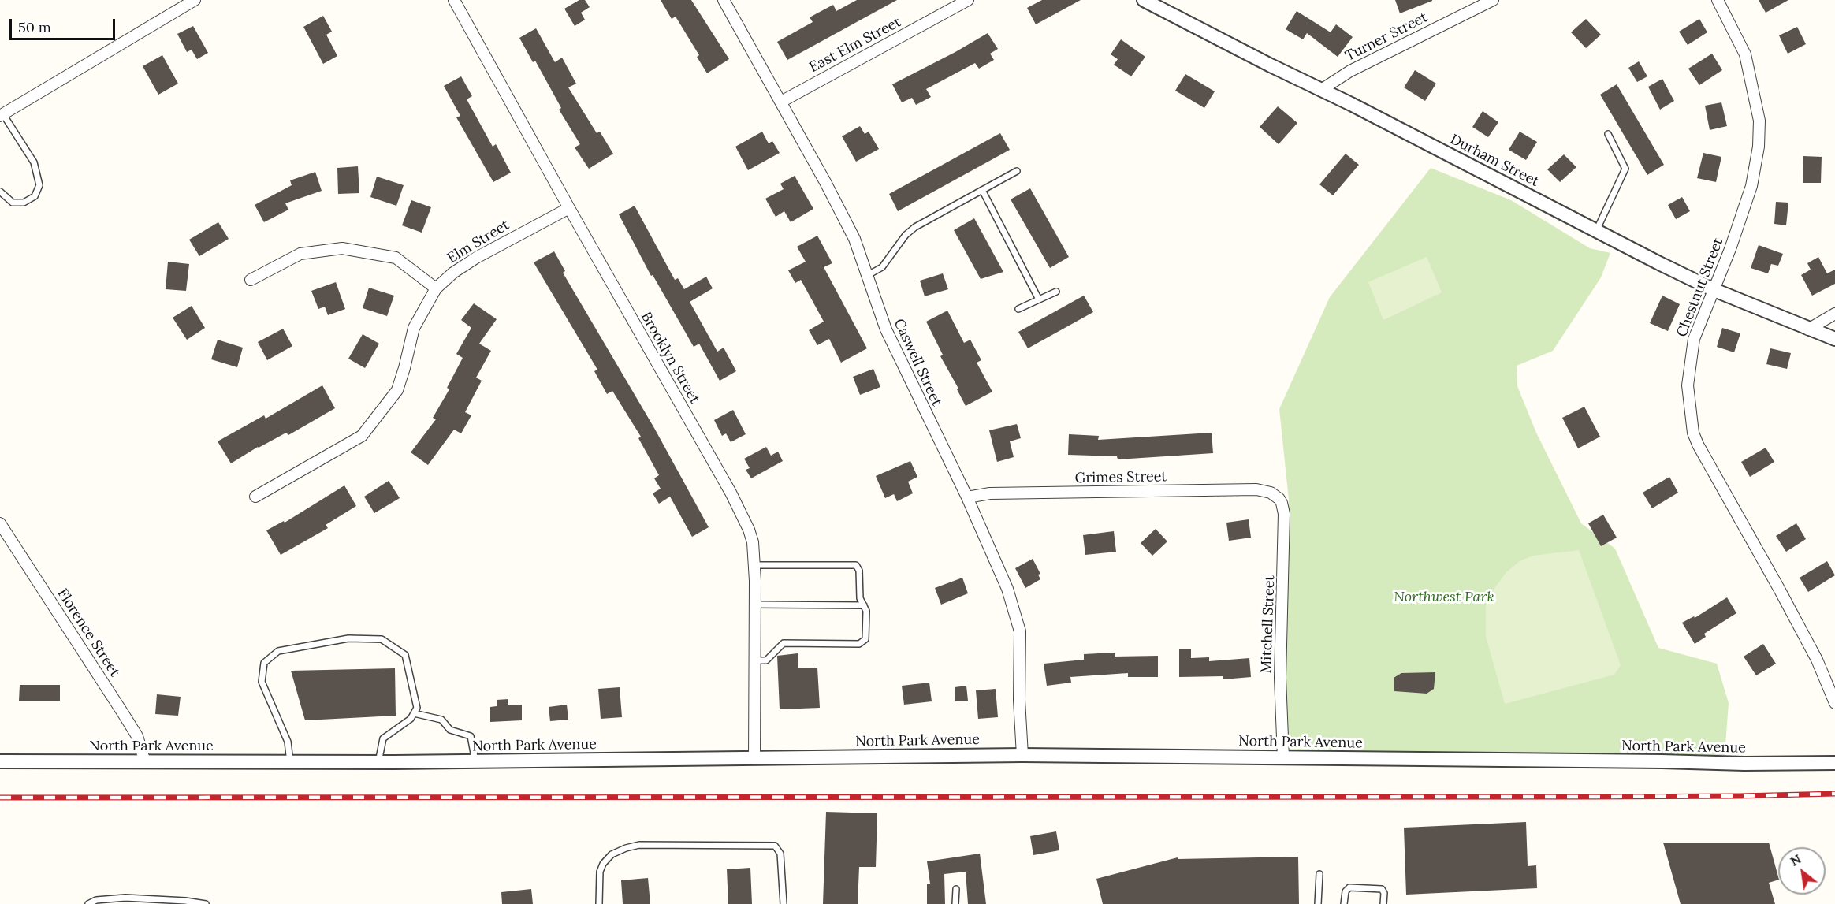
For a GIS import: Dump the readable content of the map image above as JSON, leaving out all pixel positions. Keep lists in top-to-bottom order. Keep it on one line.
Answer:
{"streets":{"street":["Turner Street","East Elm Street","Durham Street","Elm Street","Chestnut Street","Brooklyn Street","Caswell Street","Grimes Street","Mitchell Street","Florence Street","North Park Avenue"]},"crossings":[["Turner Street","Durham Street"],["East Elm Street","Caswell Street"],["Durham Street","Chestnut Street"],["Elm Street","Brooklyn Street"],["Brooklyn Street","North Park Avenue"],["Caswell Street","Grimes Street"],["Caswell Street","North Park Avenue"],["Grimes Street","Mitchell Street"],["Mitchell Street","North Park Avenue"],["Florence Street","North Park Avenue"]],"parks":["Northwest Park"],"scale_bar":"50 m","north":"top left"}
